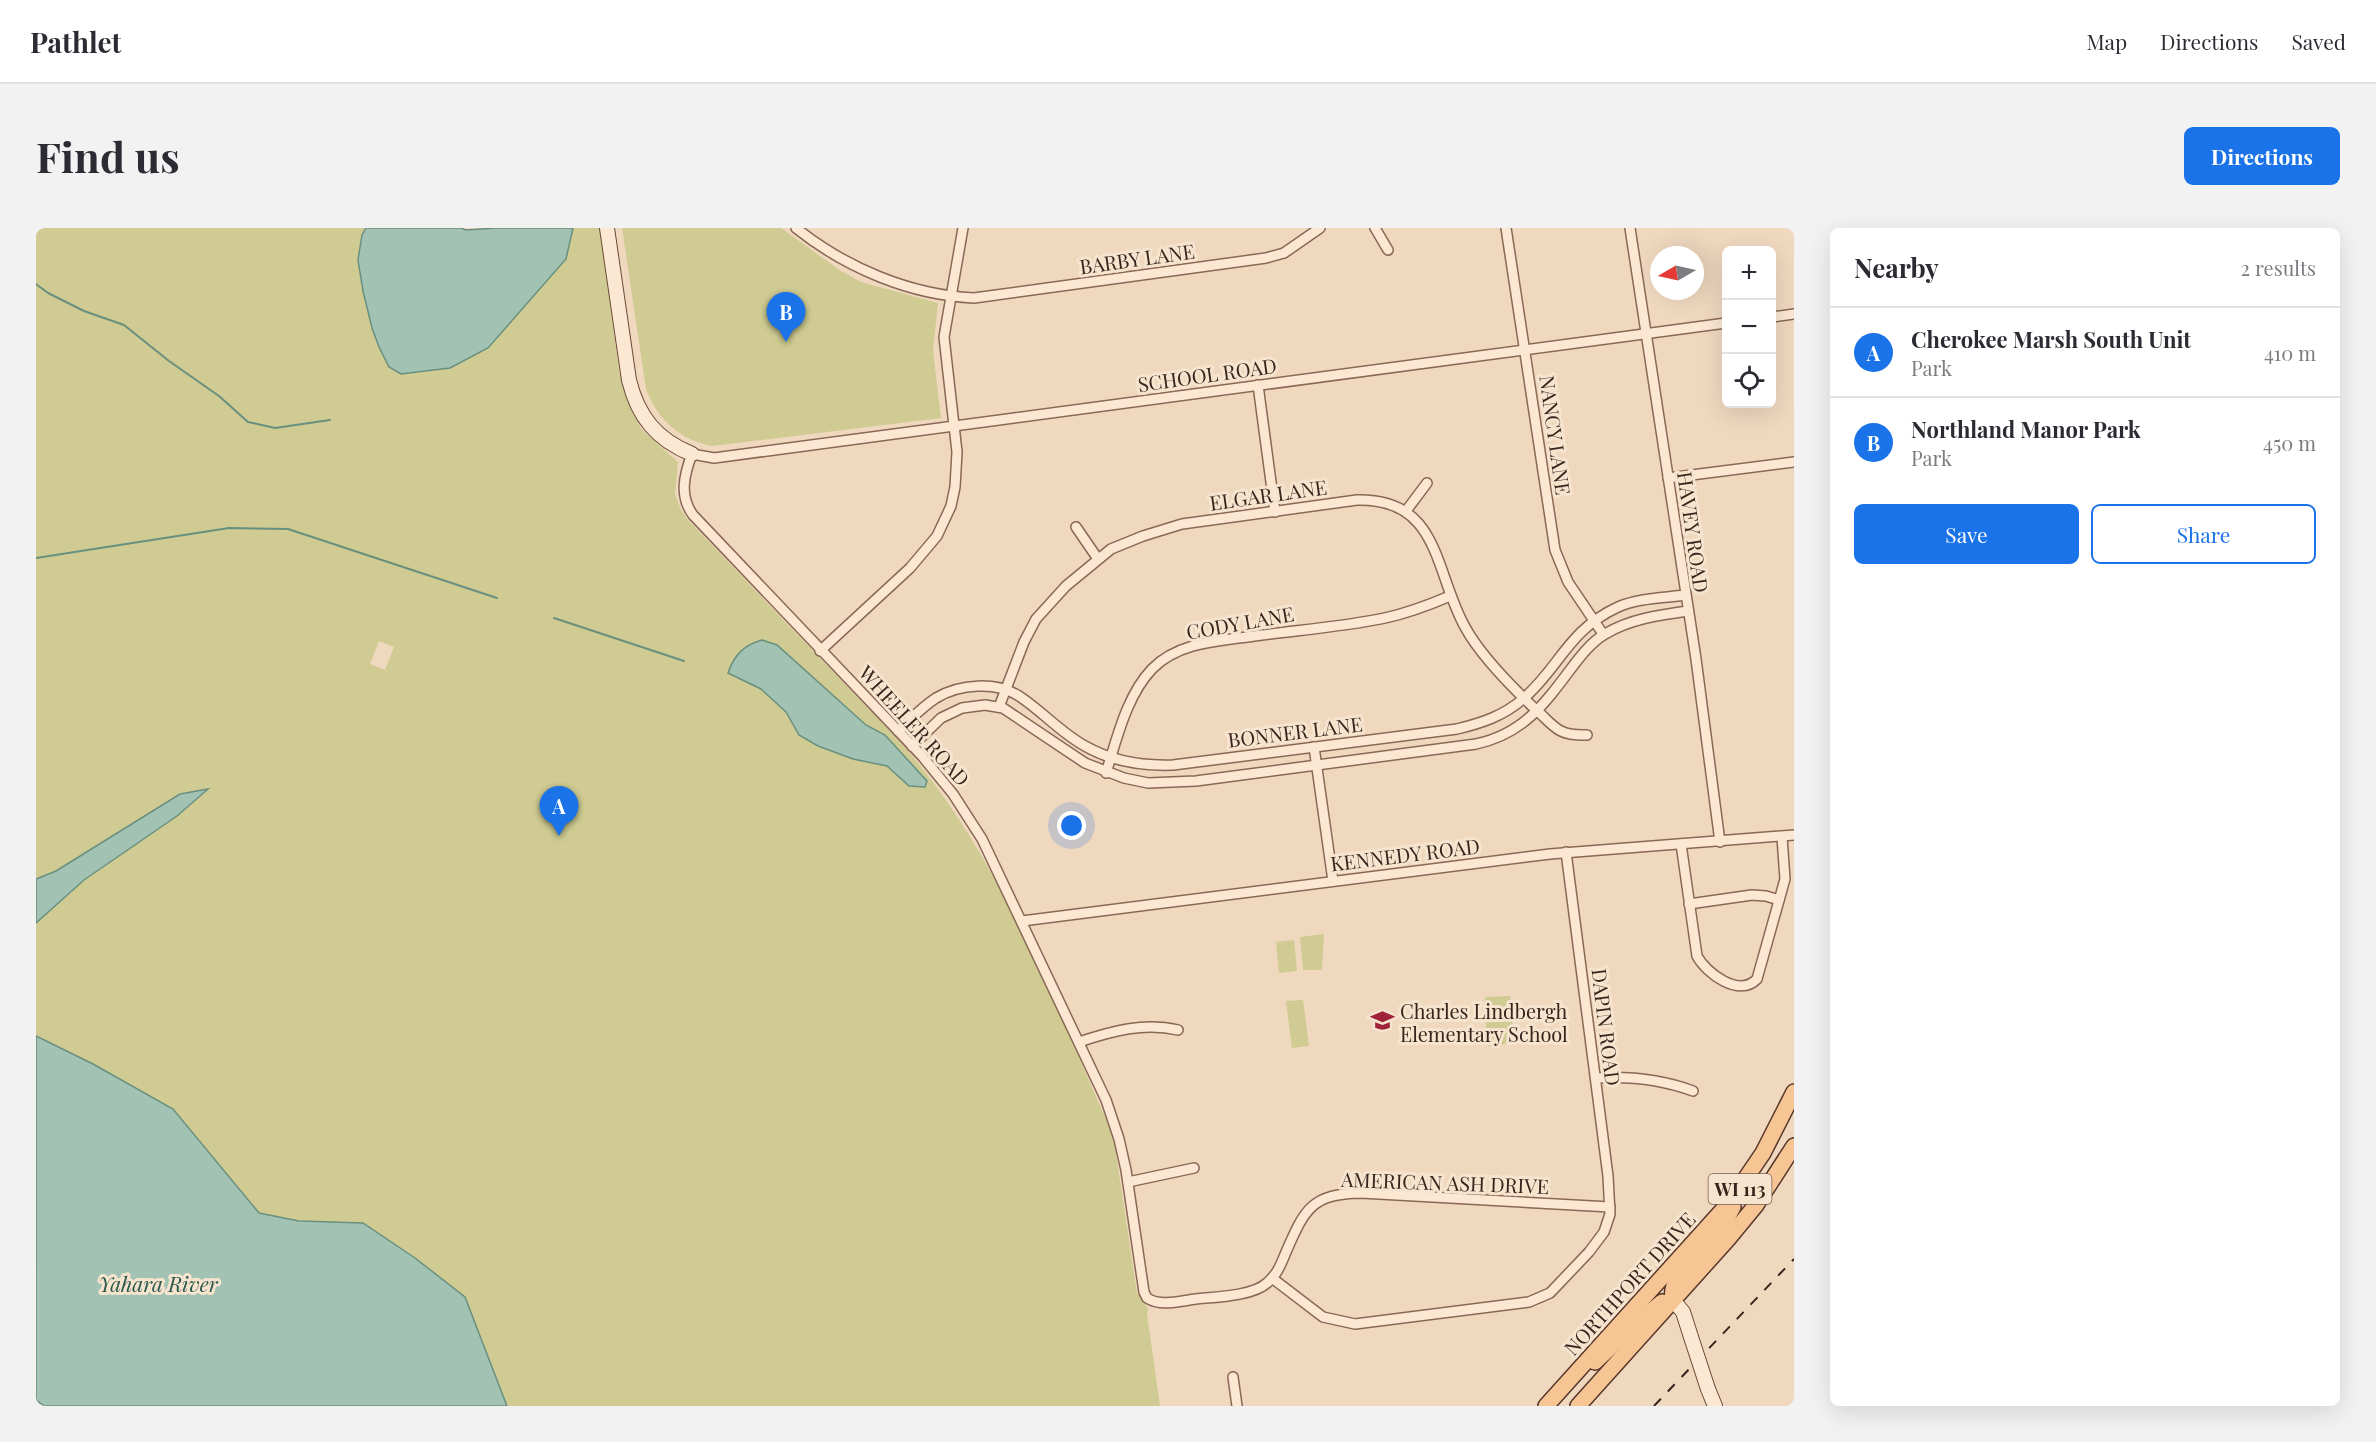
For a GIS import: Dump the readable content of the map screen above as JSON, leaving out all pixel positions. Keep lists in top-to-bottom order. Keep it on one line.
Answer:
{"streets":{"main road":["WI 113","NORTHPORT DRIVE"],"street":["BARBY LANE","SCHOOL ROAD","NANCY LANE","ELGAR LANE","HAVEY ROAD","CODY LANE","WHEELER ROAD","BONNER LANE","KENNEDY ROAD","DAPIN ROAD","AMERICAN ASH DRIVE"]},"crossings":[["SCHOOL ROAD","NANCY LANE"],["SCHOOL ROAD","HAVEY ROAD"],["SCHOOL ROAD","WHEELER ROAD"],["NANCY LANE","BONNER LANE"],["ELGAR LANE","CODY LANE"],["ELGAR LANE","BONNER LANE"],["HAVEY ROAD","BONNER LANE"],["HAVEY ROAD","KENNEDY ROAD"],["CODY LANE","BONNER LANE"],["WHEELER ROAD","BONNER LANE"],["WHEELER ROAD","KENNEDY ROAD"],["WHEELER ROAD","AMERICAN ASH DRIVE"],["KENNEDY ROAD","DAPIN ROAD"],["DAPIN ROAD","AMERICAN ASH DRIVE"]],"water":["Yahara River"],"places":{"school or university":["Charles Lindbergh Elementary School"]},"north":"left","page":{"header":"Pathlet","nav":["Map","Directions","Saved"],"buttons":["Directions",["Save","Share"]],"title":"Find us","heading":["Nearby","2 results"],"map_buttons":["+","−"],"pins":["B","A"],"list":[{"mark":"A","name":"Cherokee Marsh South Unit","note":"Park","value":"410 m"},{"mark":"B","name":"Northland Manor Park","note":"Park","value":"450 m"}]}}
